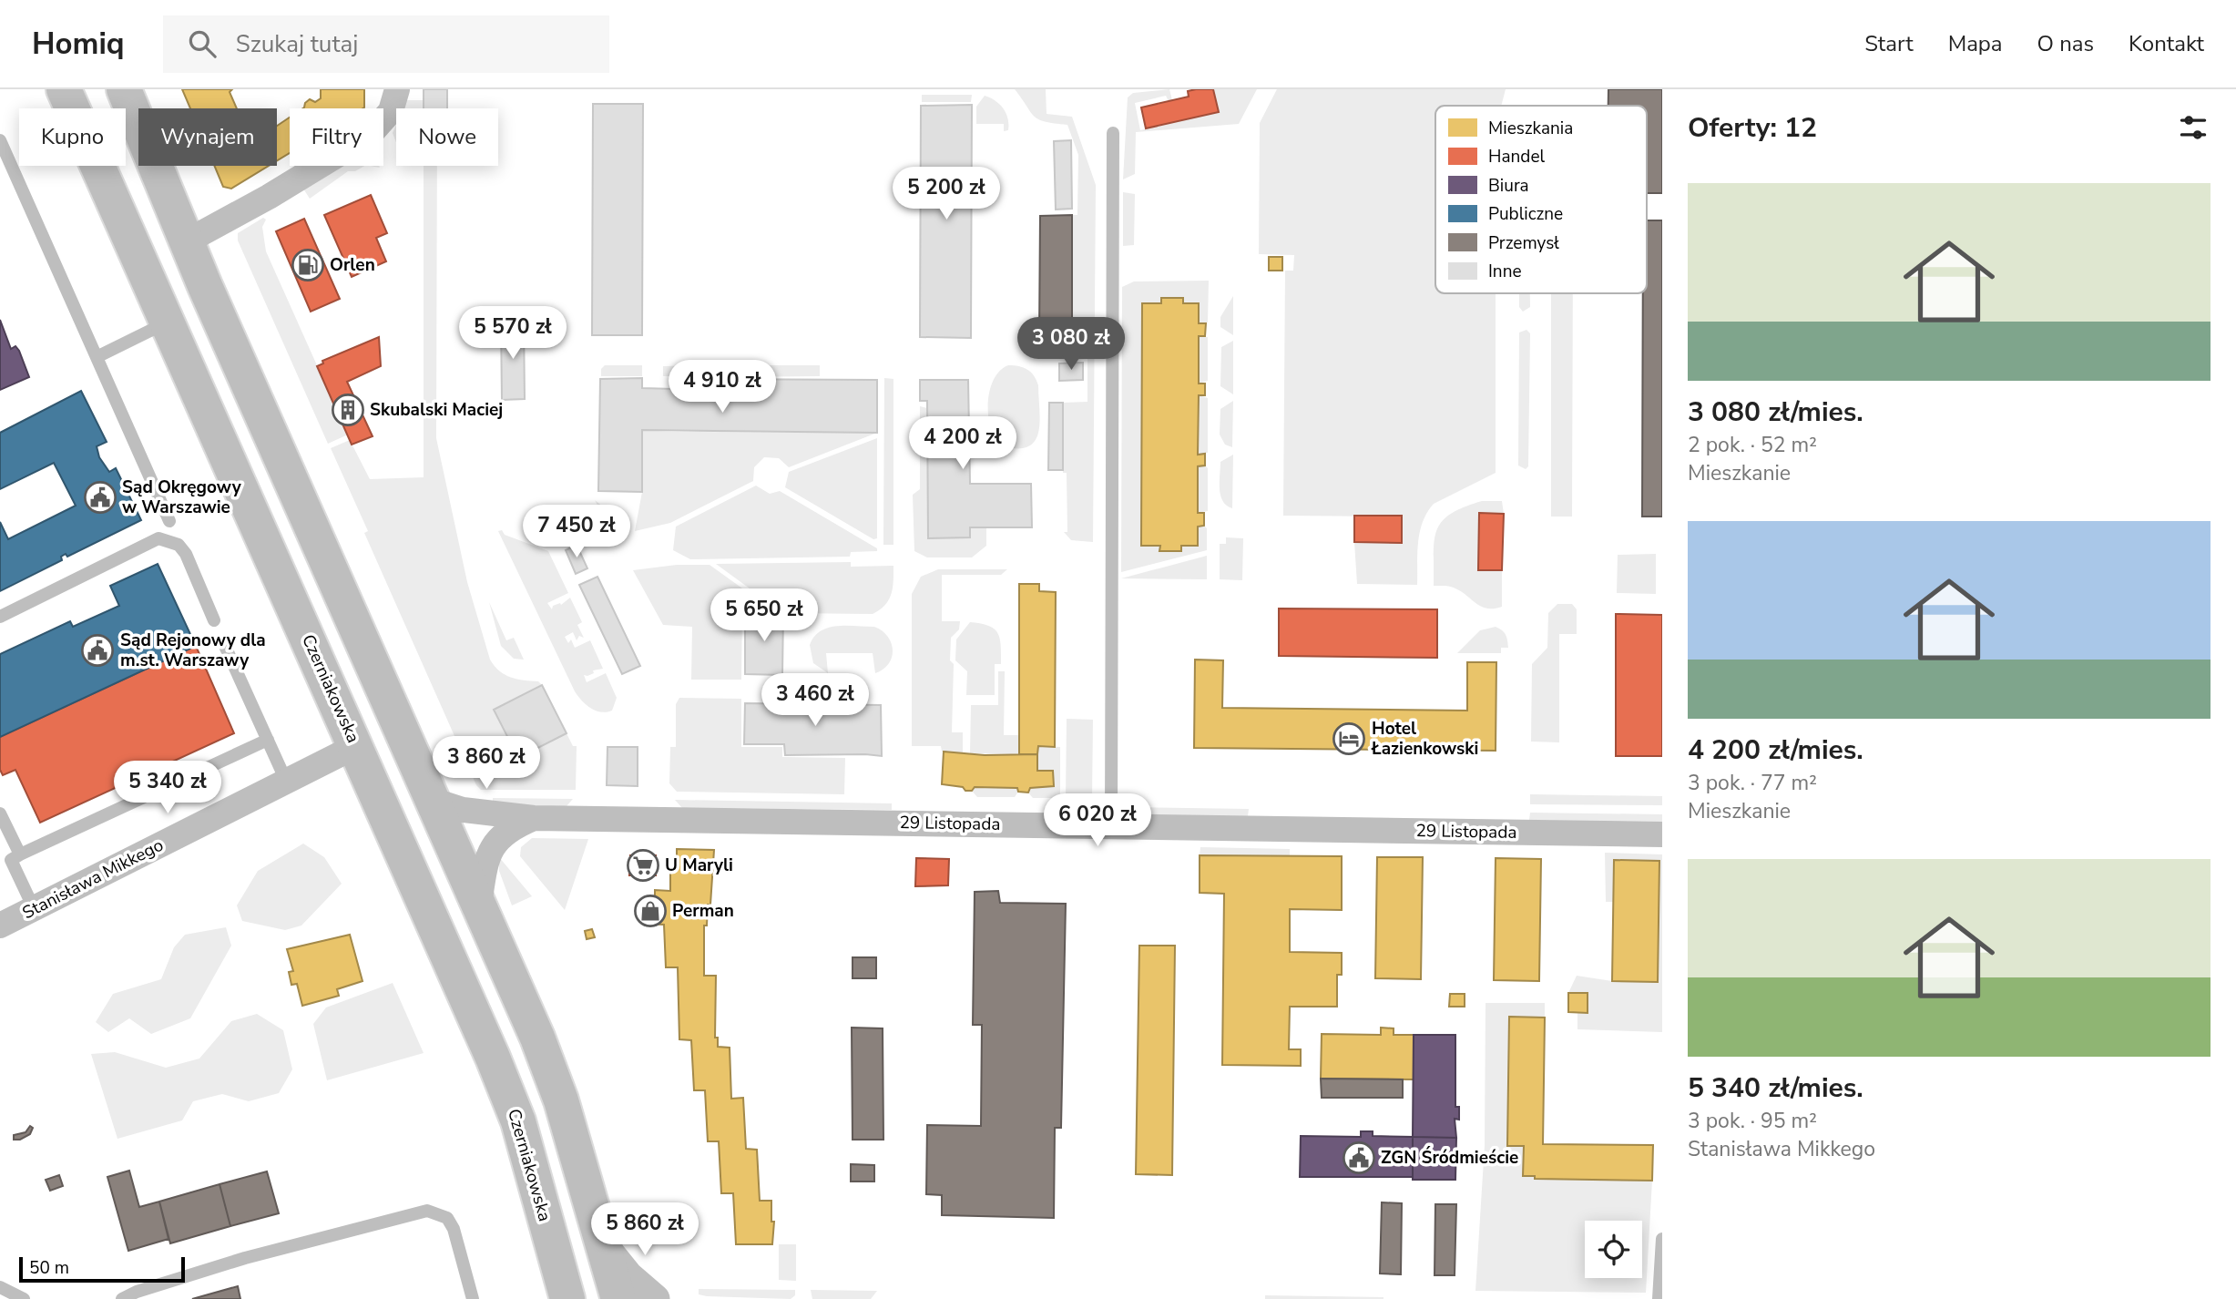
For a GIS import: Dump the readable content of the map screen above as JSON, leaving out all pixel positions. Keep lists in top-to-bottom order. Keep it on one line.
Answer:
{"streets":{"main road":["Czerniakowska"],"street":["29 Listopada","Stanisława Mikkego"]},"crossings":[["Czerniakowska","Stanisława Mikkego"]],"places":{"fuel station":["Orlen"],"building":["Skubalski Maciej"],"public building":["Sąd Okręgowy w Warszawie","Sąd Rejonowy dla m.st. Warszawy","ZGN Śródmieście"],"hotel":["Hotel Łazienkowski"],"supermarket":["U Maryli"],"shop":["Perman"]},"legend":["Mieszkania","Handel","Biura","Publiczne","Przemysł","Inne"],"scale_bar":"50 m","page":{"header":"Homiq","search":"Szukaj tutaj","nav":["Start","Mapa","O nas","Kontakt"],"heading":"Oferty: 12","chip":["Kupno","Wynajem","Filtry","Nowe"],"list":[{"name":"3 080 zł/mies.","note":"2 pok. · 52 m² · Mieszkanie"},{"name":"4 200 zł/mies.","note":"3 pok. · 77 m² · Mieszkanie"},{"name":"5 340 zł/mies.","note":"3 pok. · 95 m² · Stanisława Mikkego"}],"price":["5 200 zł","5 570 zł","3 080 zł","4 910 zł","4 200 zł","7 450 zł","5 650 zł","3 460 zł","3 860 zł","5 340 zł","6 020 zł","5 860 zł"],"scale":"50 m"}}
